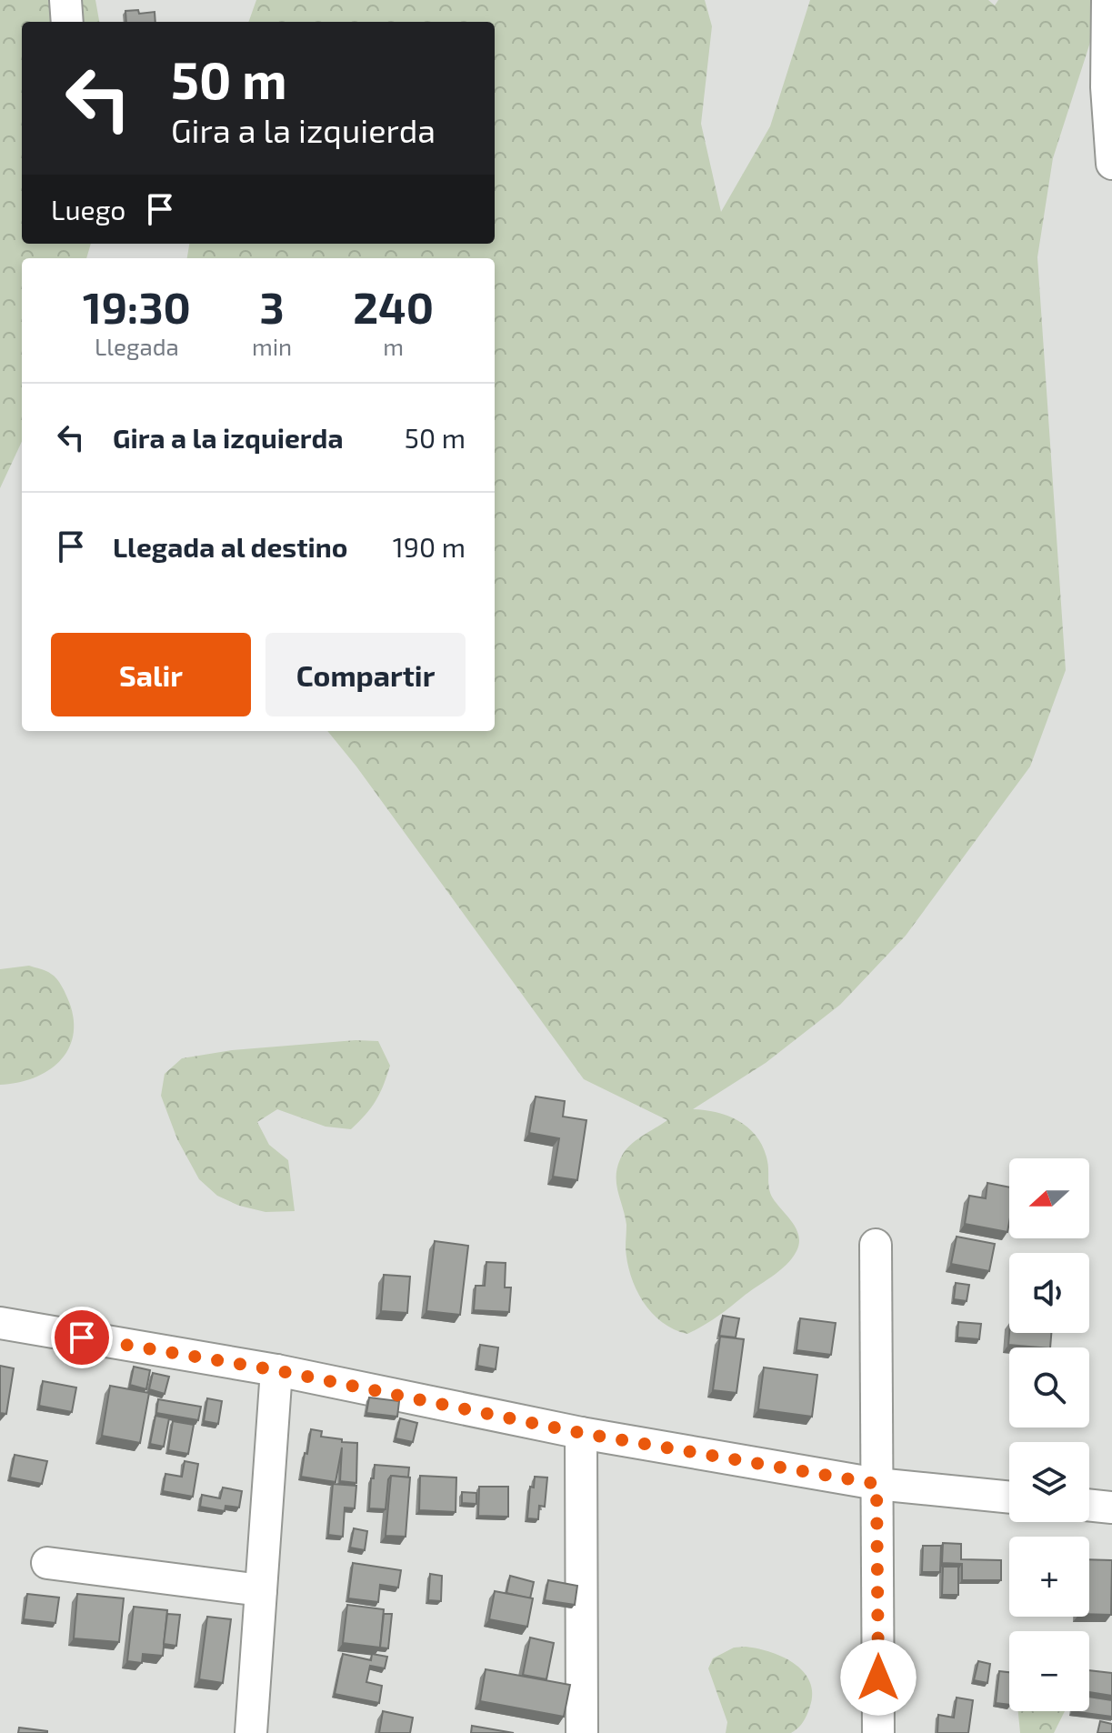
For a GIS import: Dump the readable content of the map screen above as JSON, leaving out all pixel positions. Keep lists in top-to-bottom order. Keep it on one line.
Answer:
{"north":"left","page":{"turn":["50 m","Gira a la izquierda"],"then":"Luego","eta":["19:30","Llegada","3","min","240","m"],"list":[{"name":"Gira a la izquierda","value":"50 m"},{"name":"Llegada al destino","value":"190 m"}],"buttons":["Salir","Compartir"],"map_buttons":["+","−"]}}
